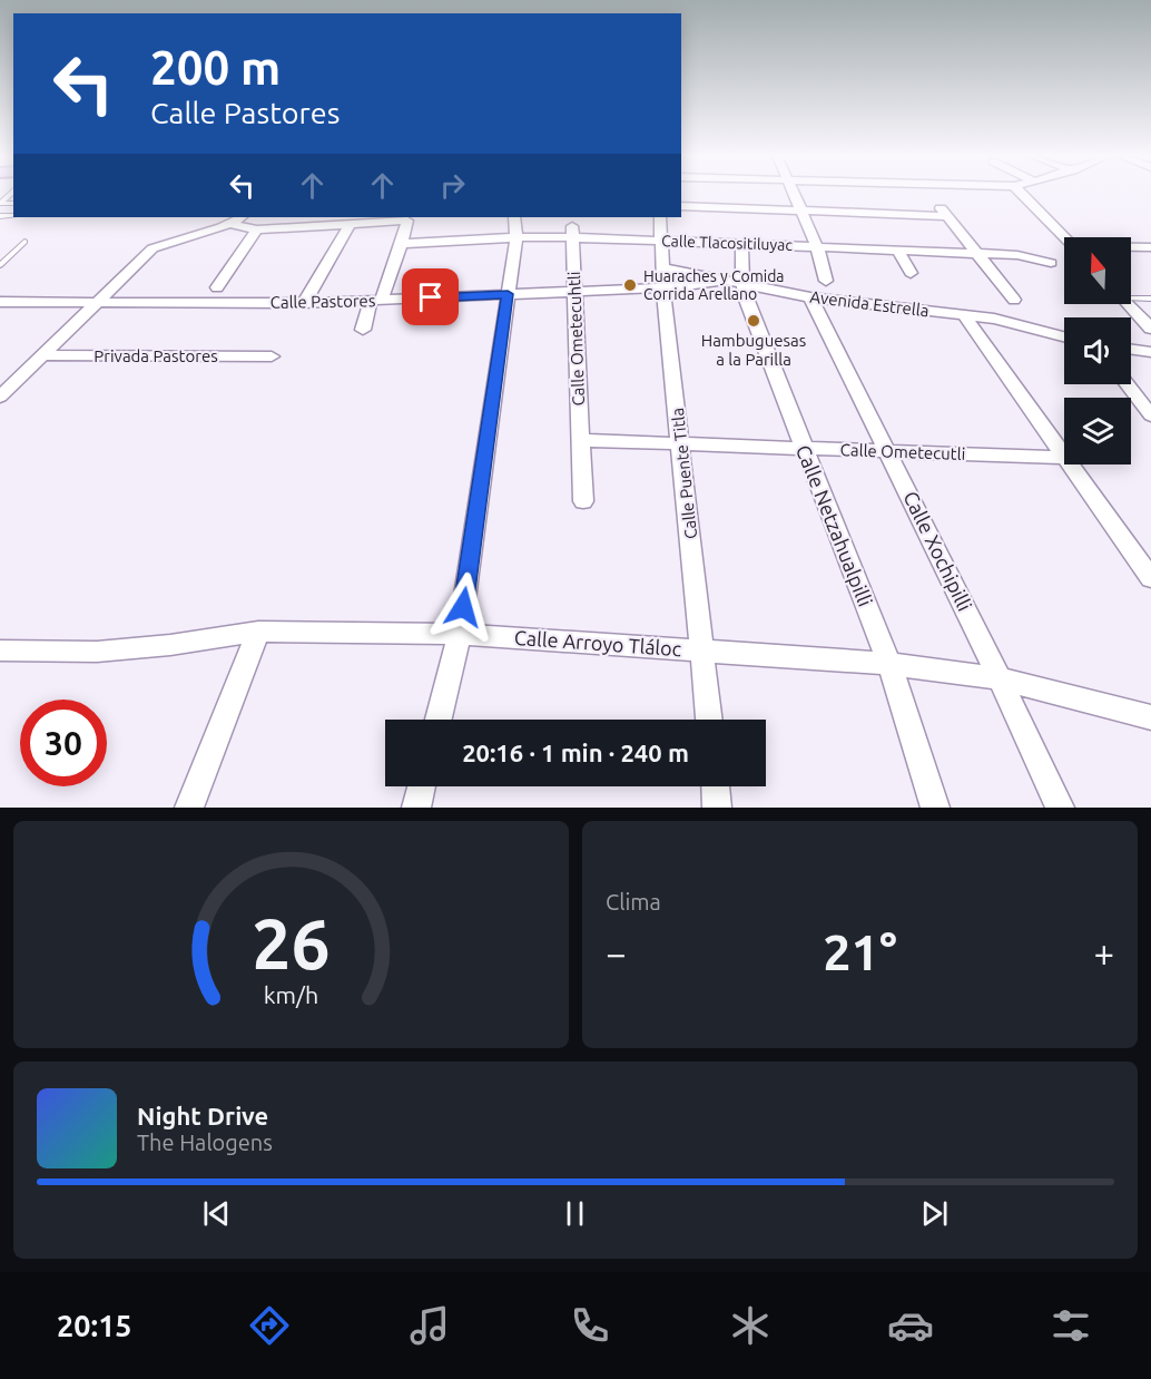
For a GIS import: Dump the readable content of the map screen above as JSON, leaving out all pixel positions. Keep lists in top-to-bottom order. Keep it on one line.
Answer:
{"streets":{"street":["Calle Tlacositiluyac","Calle Pastores","Avenida Estrella","Calle Ometecuhtli","Privada Pastores","Calle Ometecutli","Calle Puente Titla","Calle Netzahualpilli","Calle Xochipilli","Calle Arroyo Tláloc"]},"crossings":[["Calle Tlacositiluyac","Calle Ometecuhtli"],["Calle Tlacositiluyac","Calle Puente Titla"],["Calle Tlacositiluyac","Calle Netzahualpilli"],["Calle Pastores","Avenida Estrella"],["Calle Pastores","Calle Ometecuhtli"],["Calle Pastores","Calle Puente Titla"],["Calle Pastores","Calle Netzahualpilli"],["Avenida Estrella","Calle Puente Titla"],["Avenida Estrella","Calle Netzahualpilli"],["Avenida Estrella","Calle Xochipilli"],["Calle Ometecuhtli","Calle Ometecutli"],["Calle Ometecutli","Calle Puente Titla"],["Calle Ometecutli","Calle Netzahualpilli"],["Calle Ometecutli","Calle Xochipilli"],["Calle Puente Titla","Calle Arroyo Tláloc"],["Calle Netzahualpilli","Calle Arroyo Tláloc"],["Calle Xochipilli","Calle Arroyo Tláloc"]],"places":["Huaraches y Comida Corrida Arellano","Hambuguesas a la Parilla"],"north":"top","page":{"turn":["200 m","Calle Pastores"],"limit":"30","trip":"20:16 · 1 min · 240 m","tile":"Clima","heat":["−","21°","+"],"song":["Night Drive","The Halogens"],"tabs":"20:15","gauge":["26","km/h"]}}
